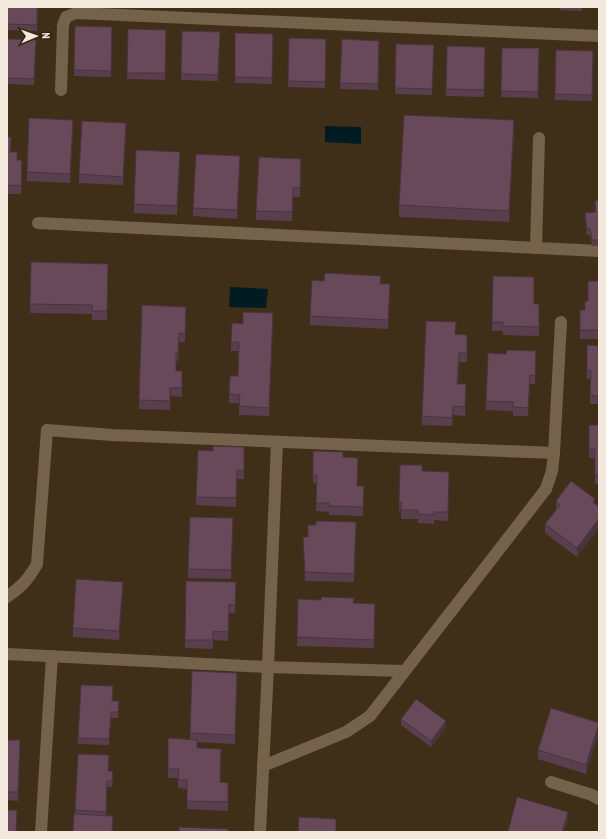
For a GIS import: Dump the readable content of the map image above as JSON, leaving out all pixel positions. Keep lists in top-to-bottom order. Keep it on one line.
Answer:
{"north":"right"}
